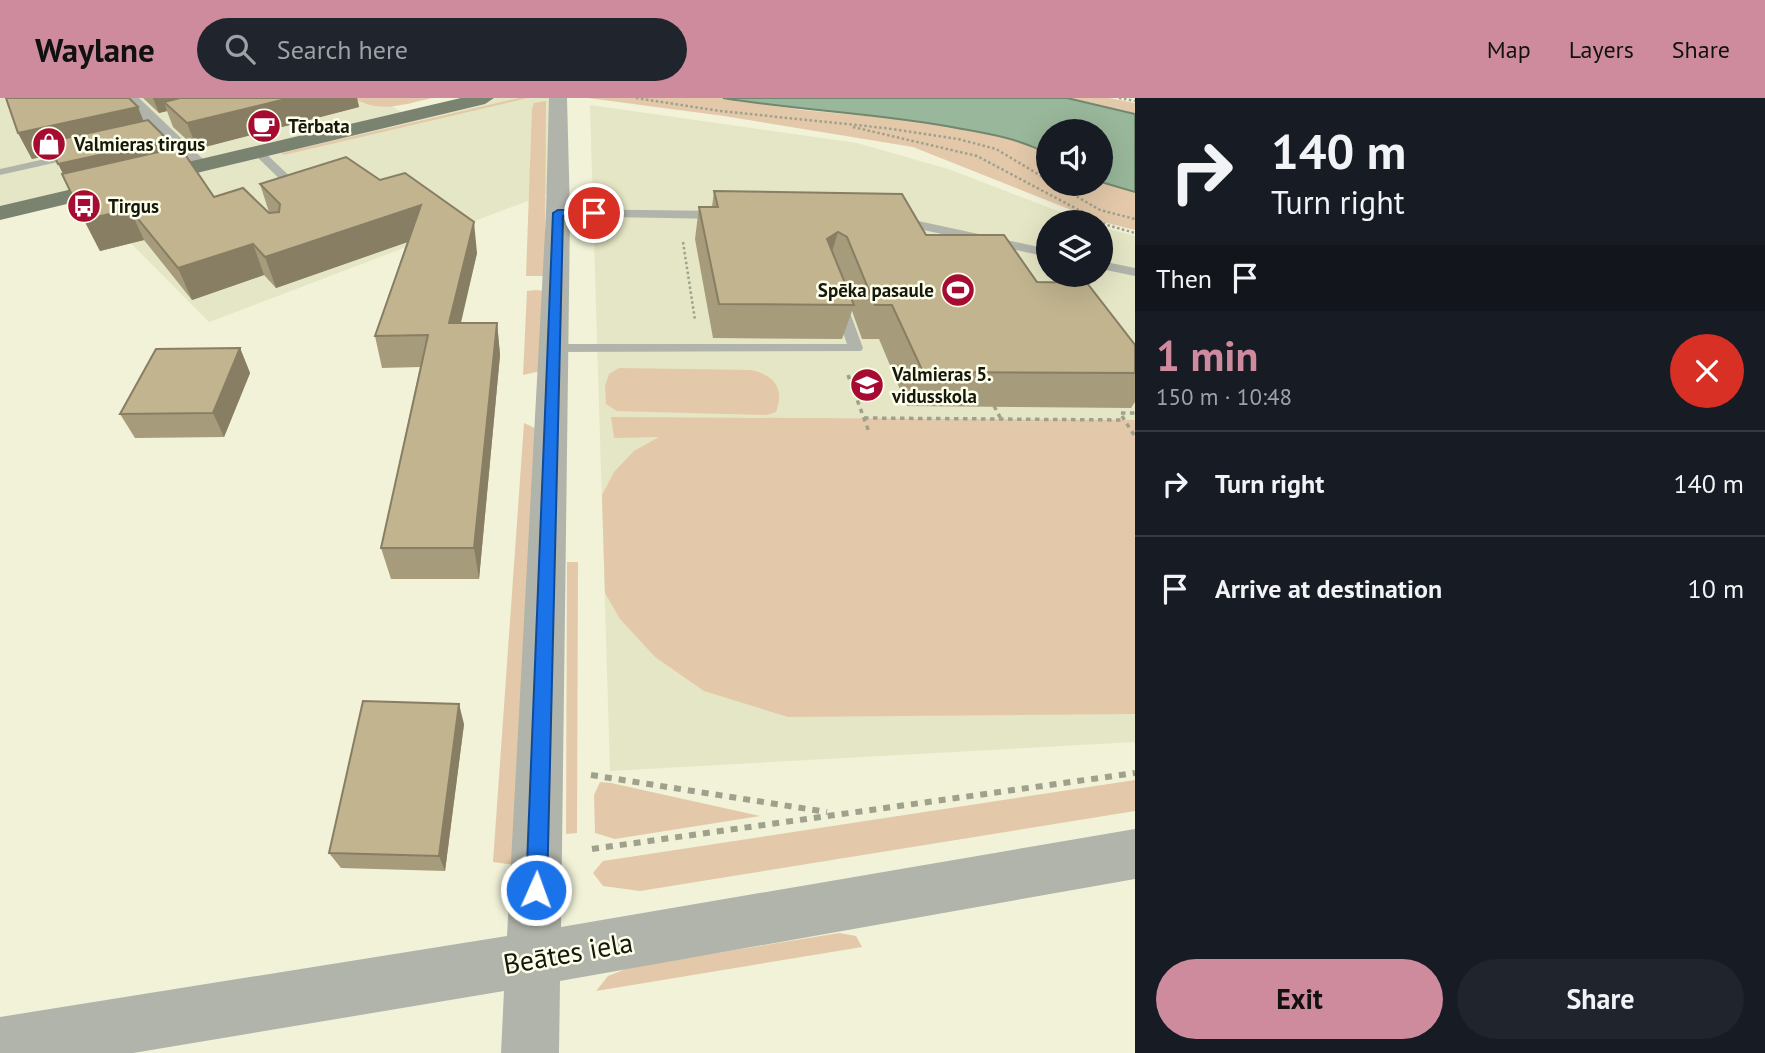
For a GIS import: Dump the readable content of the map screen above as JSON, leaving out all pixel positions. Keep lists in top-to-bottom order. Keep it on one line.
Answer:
{"streets":{"street":["Beātes iela"]},"places":{"cafe":["Tērbata"],"shop":["Valmieras tirgus"],"bus stop":["Tirgus"],"sports":["Spēka pasaule"],"school or university":["Valmieras 5. vidusskola"]},"page":{"header":"Waylane","search":"Search here","nav":["Map","Layers","Share"],"turn":["140 m","Turn right"],"then":"Then","heading":["1 min","150 m · 10:48"],"list":[{"name":"Turn right","value":"140 m"},{"name":"Arrive at destination","value":"10 m"}],"buttons":["Exit","Share"]}}
